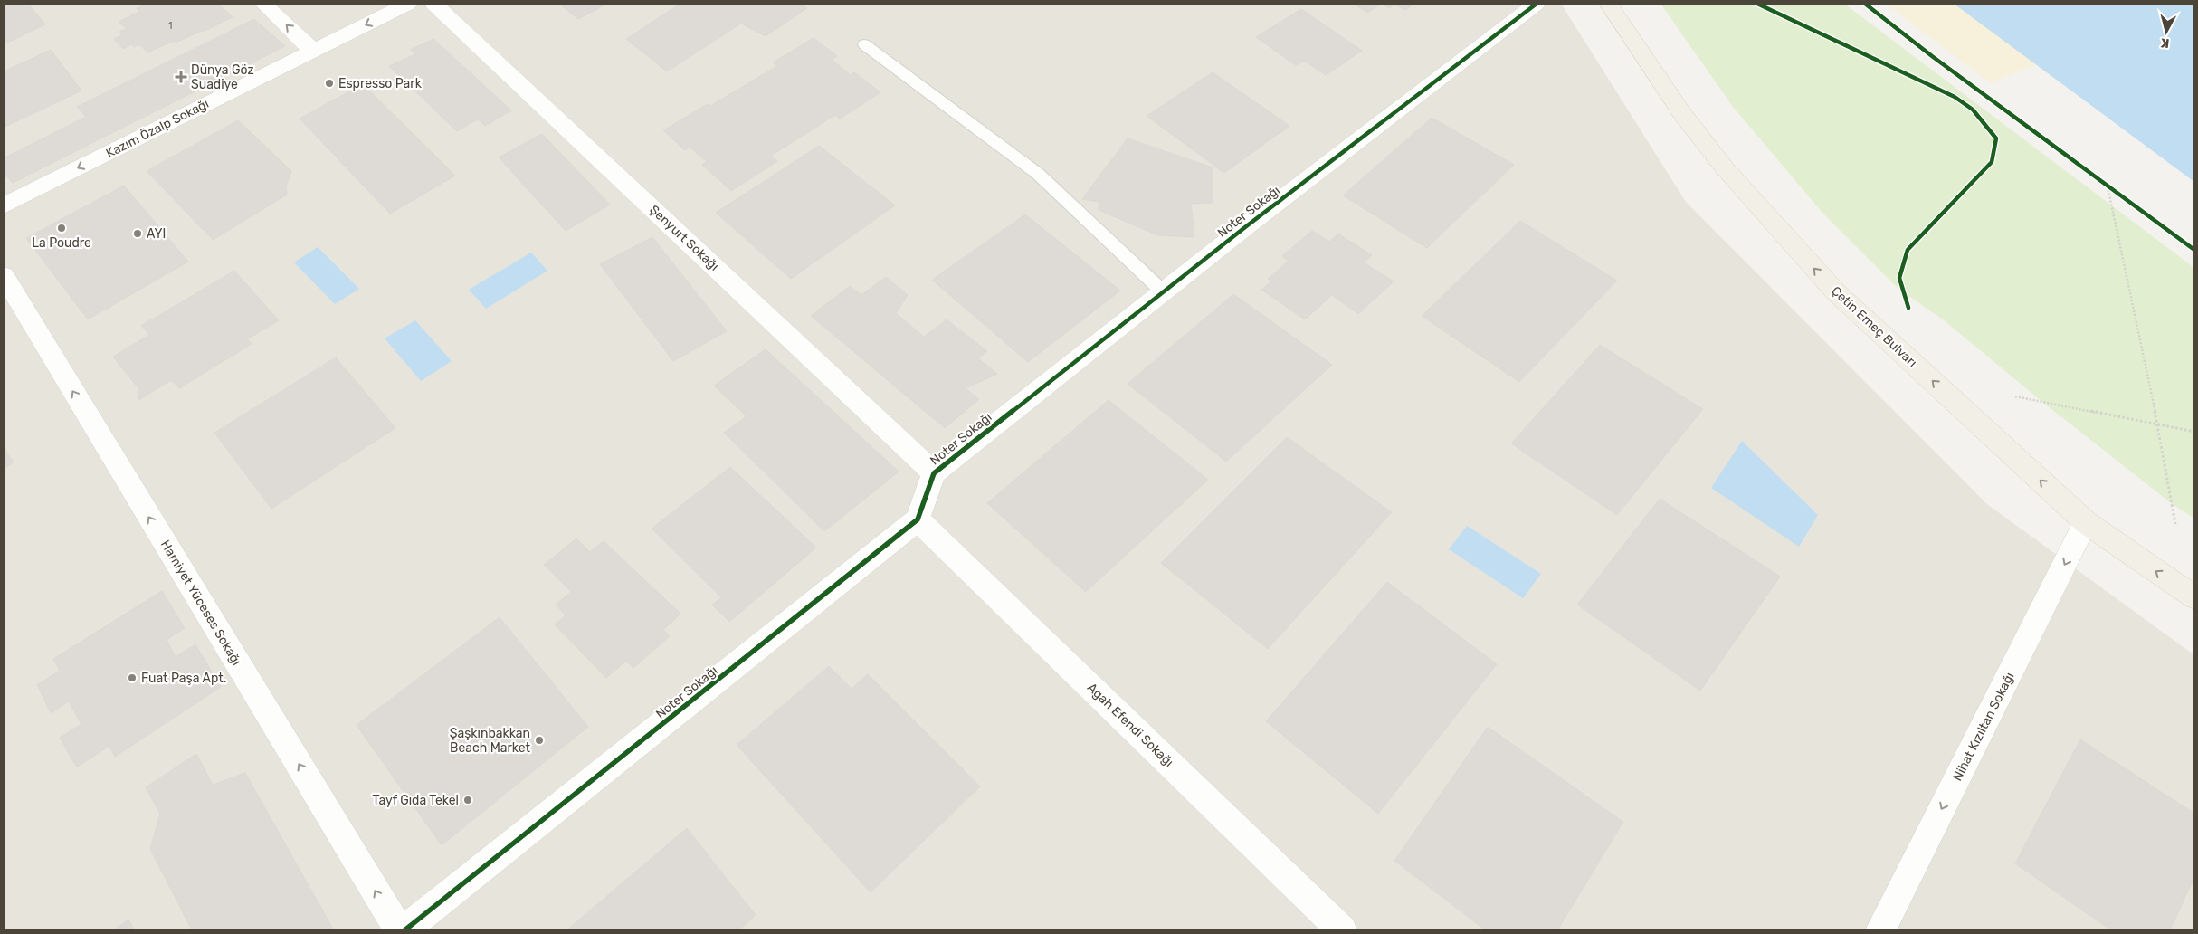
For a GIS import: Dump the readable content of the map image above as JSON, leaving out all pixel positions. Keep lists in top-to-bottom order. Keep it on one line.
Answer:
{"streets":{"main road":["Çetin Emeç Bulvarı"],"street":["Kazım Özalp Sokağı","Noter Sokağı","Şenyurt Sokağı","Hamiyet Yüceses Sokağı","Agah Efendi Sokağı","Nihat Kızıltan Sokağı"]},"crossings":[["Noter Sokağı","Şenyurt Sokağı"],["Noter Sokağı","Agah Efendi Sokağı"],["Çetin Emeç Bulvarı","Nihat Kızıltan Sokağı"]],"one_way":["Kazım Özalp Sokağı","Çetin Emeç Bulvarı","Hamiyet Yüceses Sokağı","Nihat Kızıltan Sokağı"],"places":{"health":["Dünya Göz Suadiye"],"other":["Espresso Park","La Poudre","AYI","Fuat Paşa Apt.","Şaşkınbakkan Beach Market","Tayf Gıda Tekel"]},"house_numbers":["1"],"north":"bottom"}
